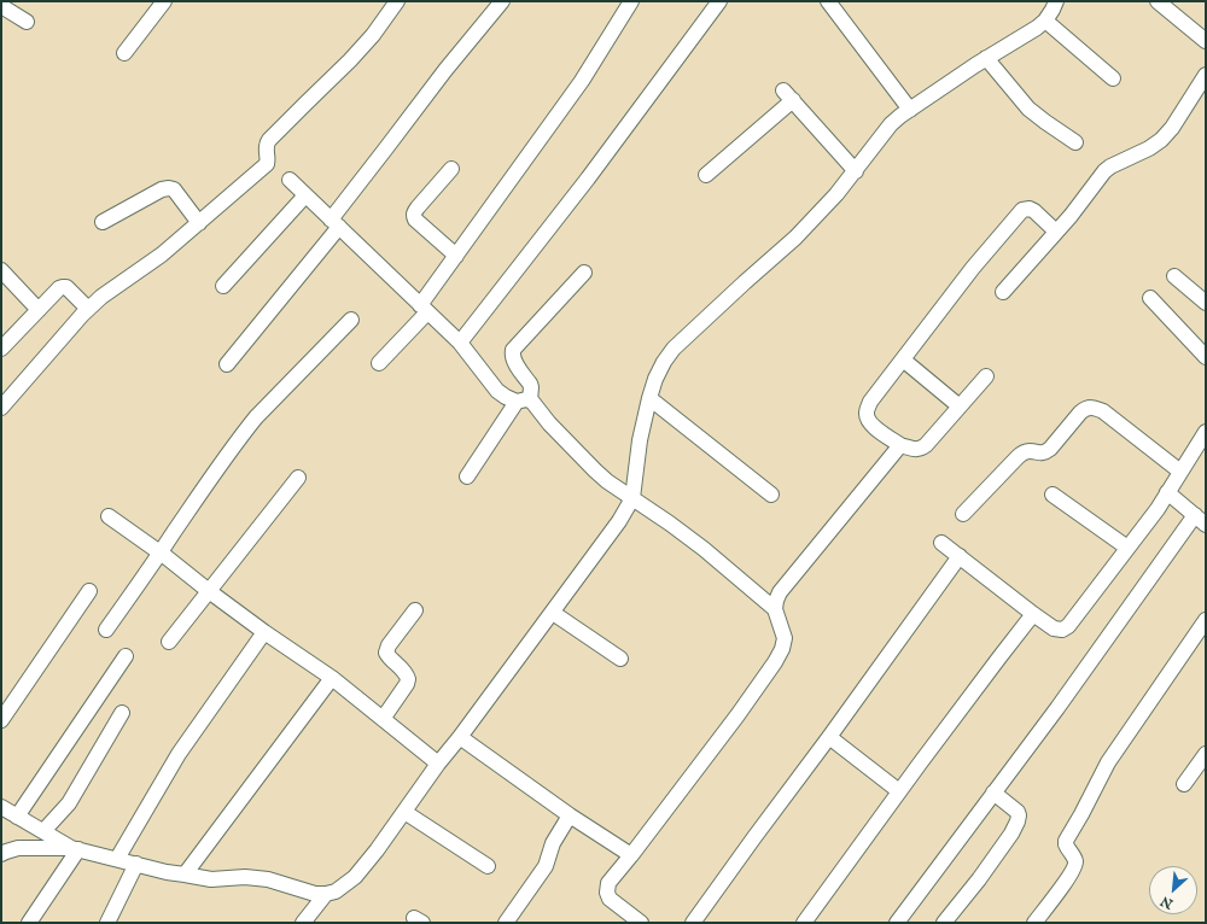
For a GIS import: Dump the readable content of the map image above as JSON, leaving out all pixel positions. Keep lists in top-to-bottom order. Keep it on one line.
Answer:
{"north":"bottom left"}
